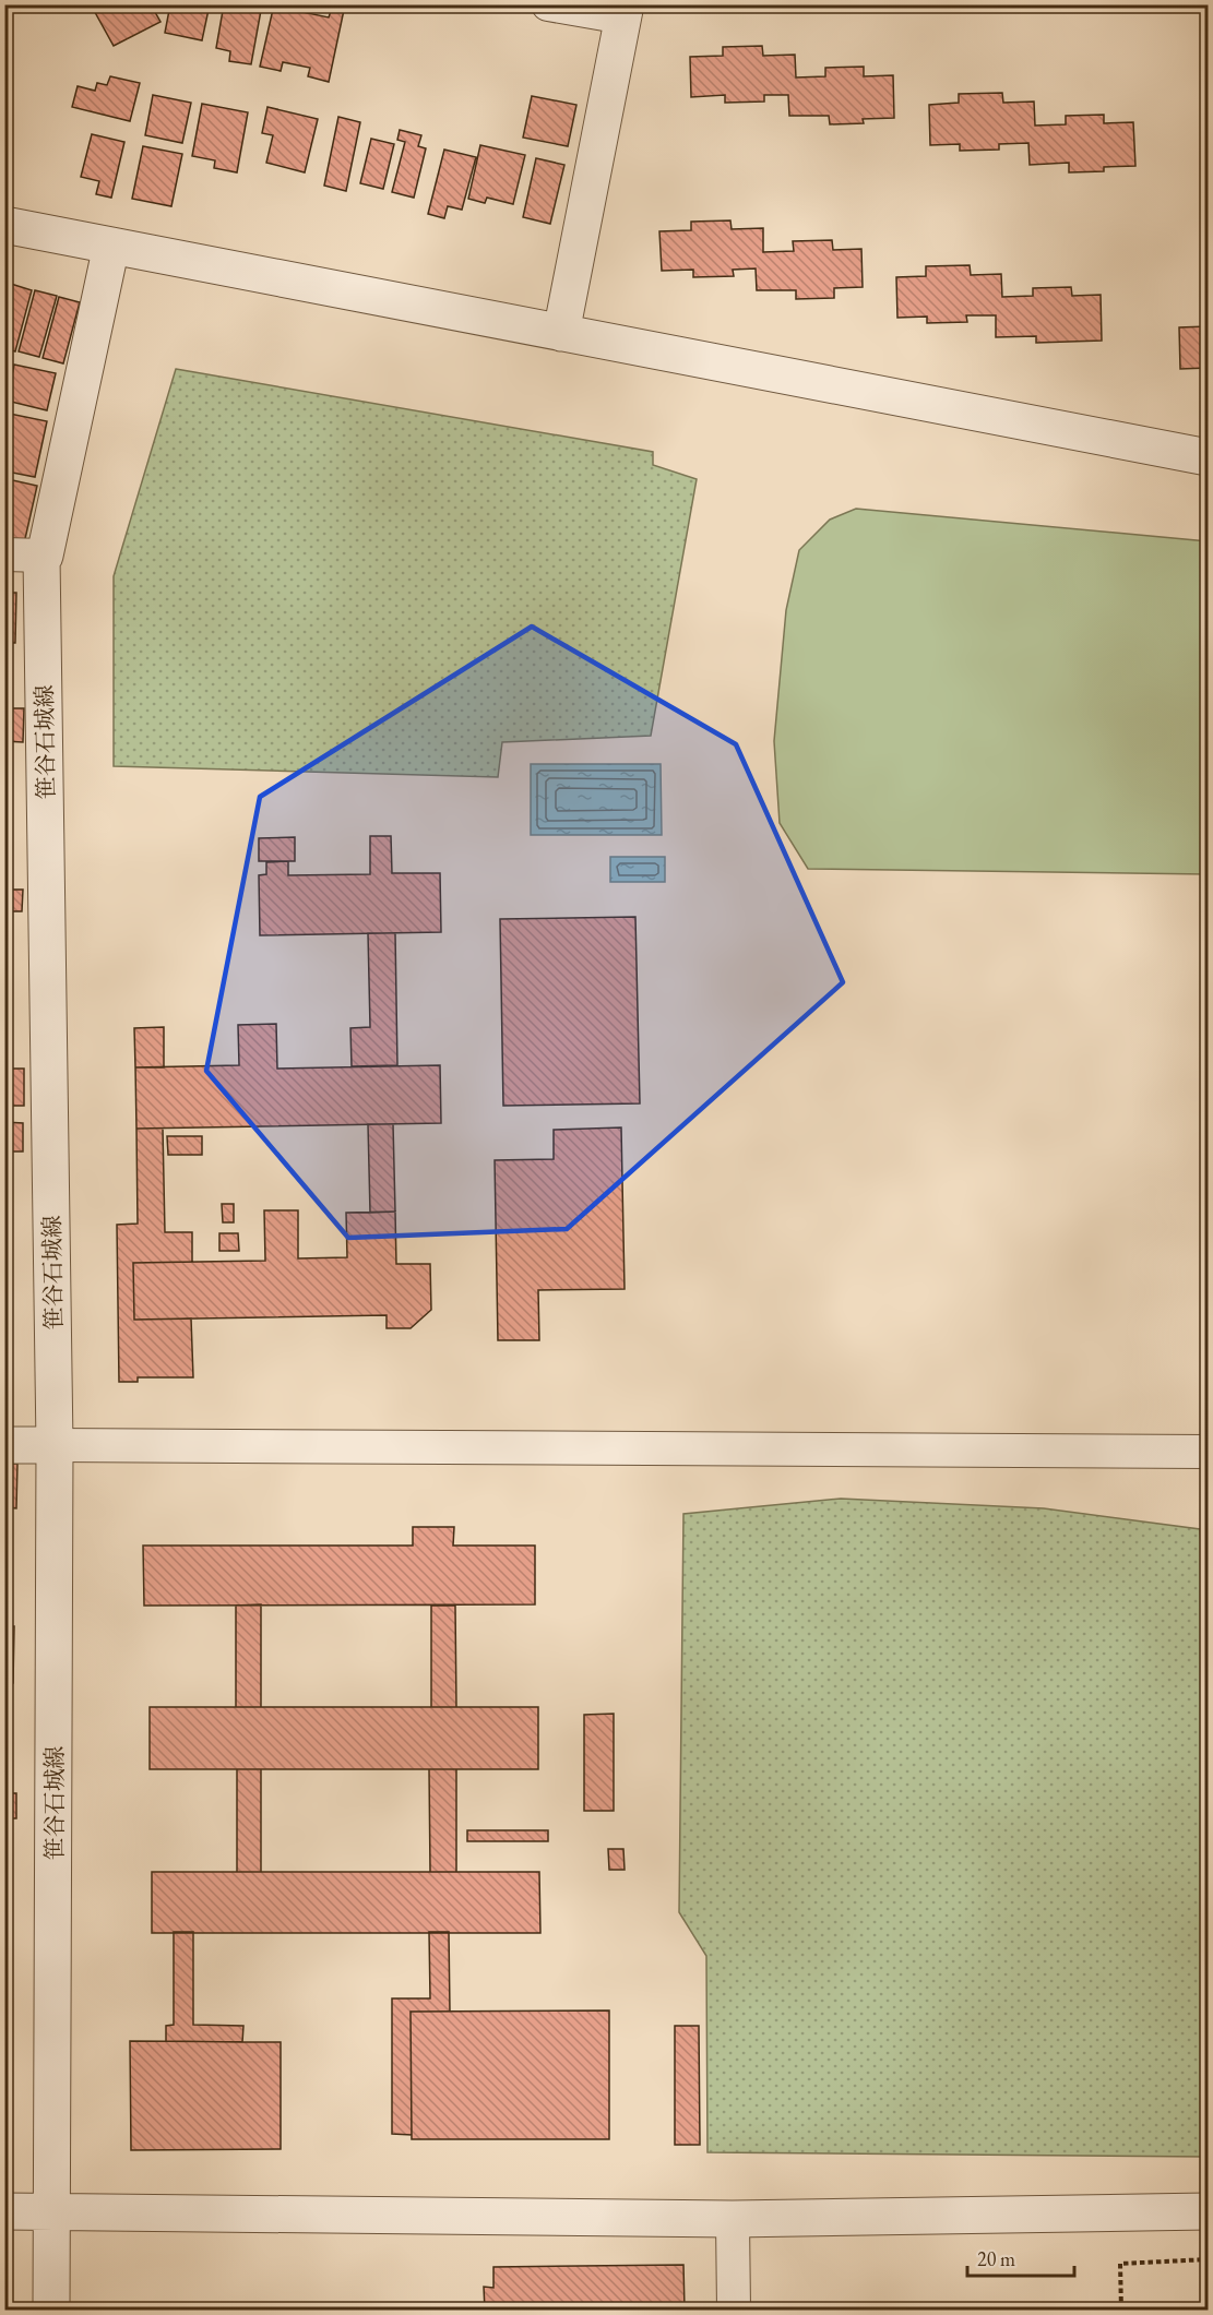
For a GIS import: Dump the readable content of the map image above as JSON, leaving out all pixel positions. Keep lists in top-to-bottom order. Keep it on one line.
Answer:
{"streets":{"street":["笹谷石城線"]},"scale_bar":"20 m"}
